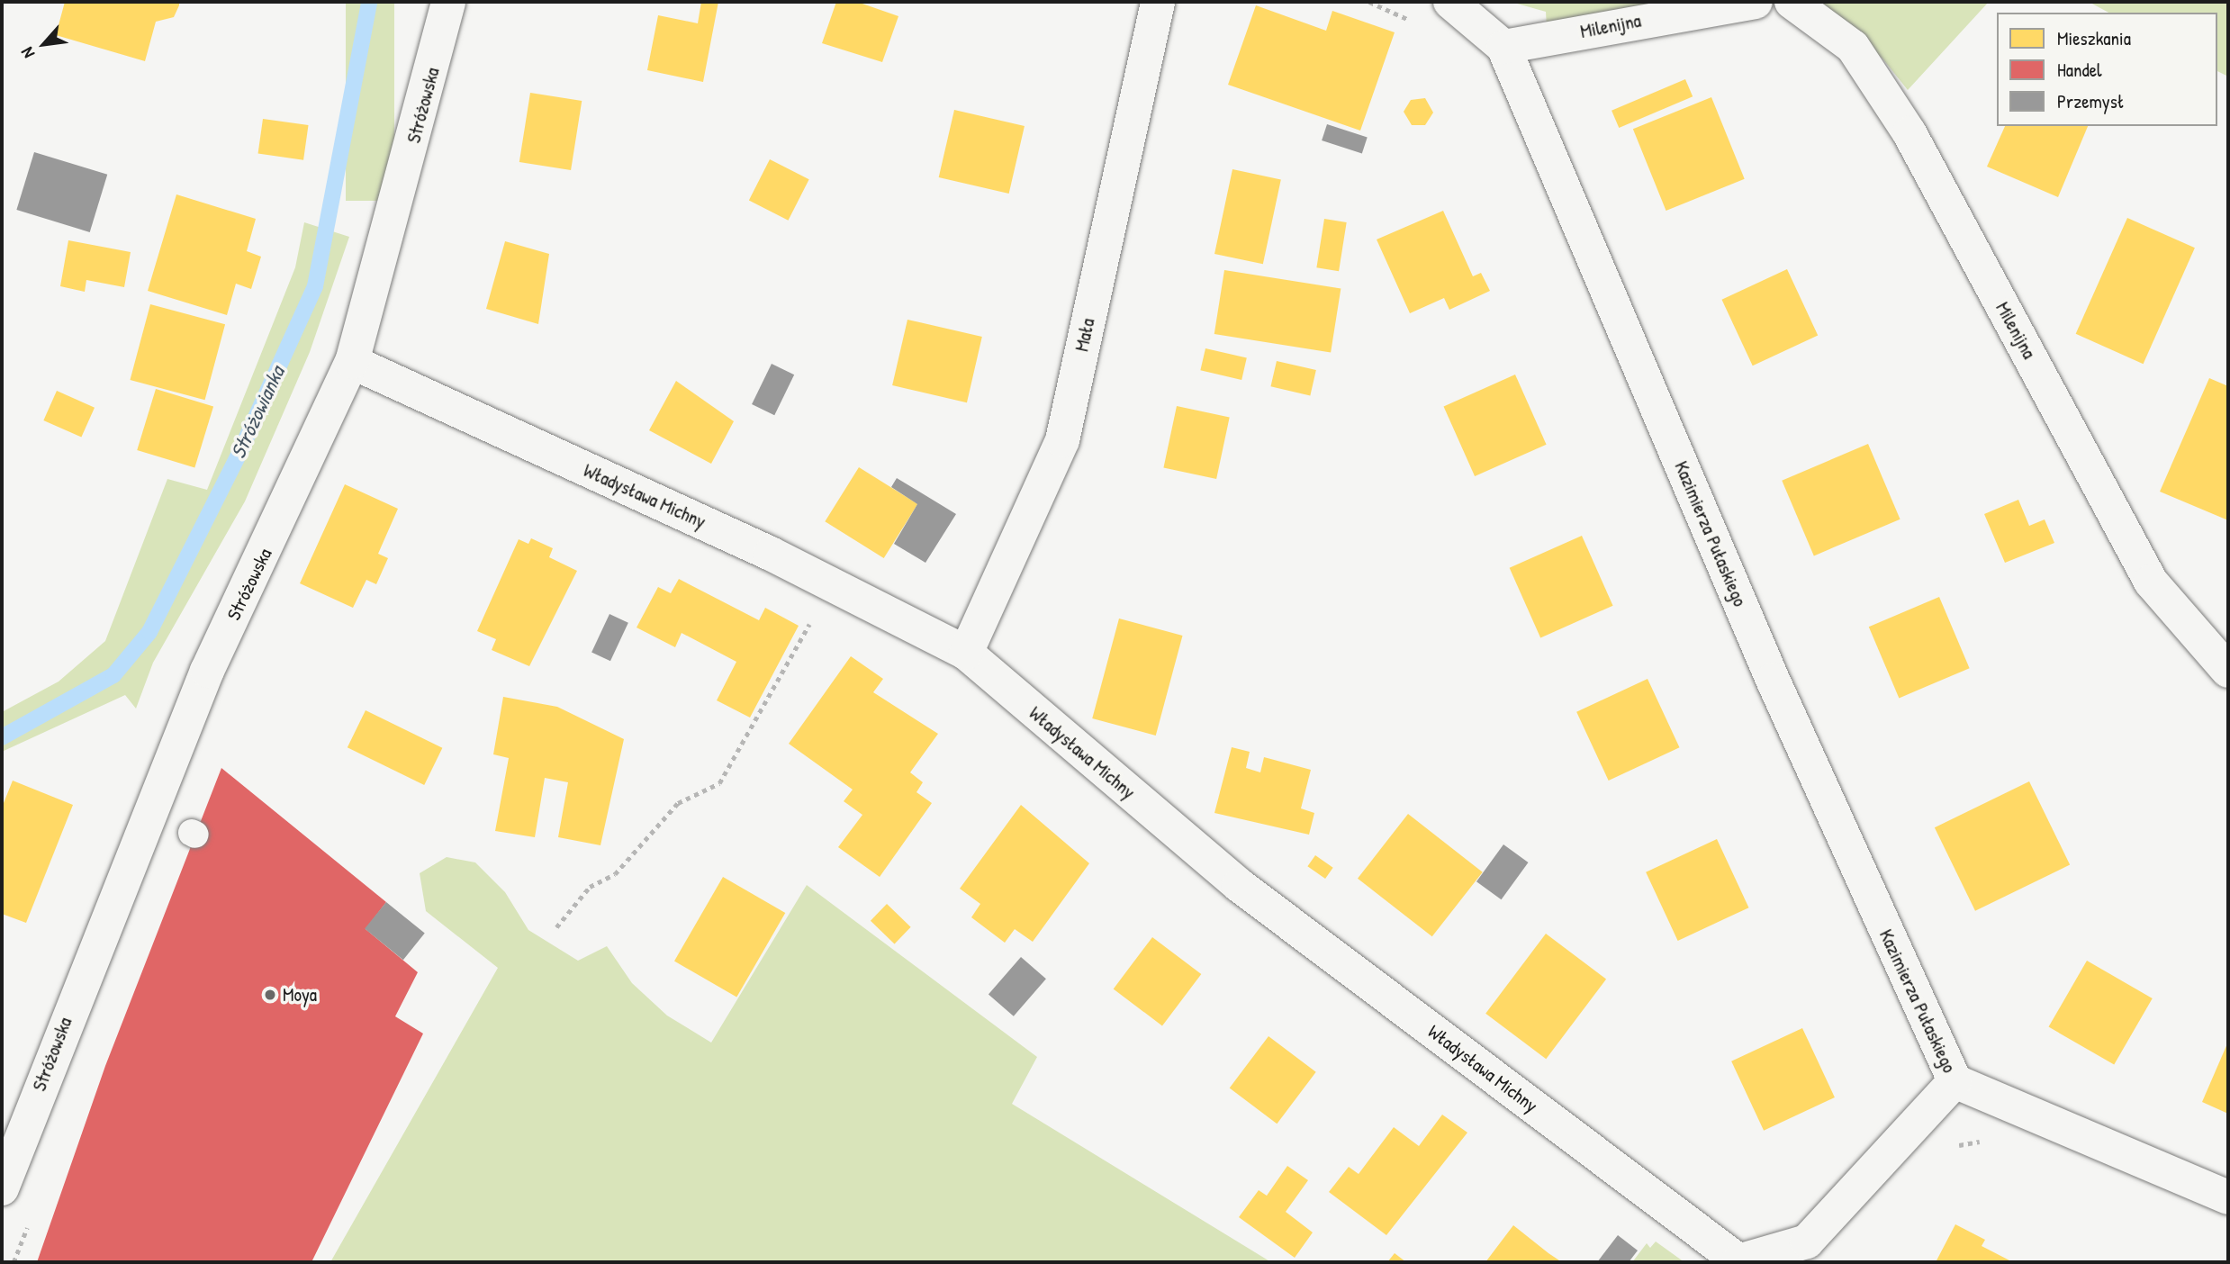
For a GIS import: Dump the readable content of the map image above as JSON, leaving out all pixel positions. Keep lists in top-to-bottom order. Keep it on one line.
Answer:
{"streets":{"street":["Milenijna","Stróżowska","Mała","Władysława Michny","Kazimierza Pułaskiego"]},"crossings":[["Milenijna","Kazimierza Pułaskiego"],["Stróżowska","Władysława Michny"],["Mała","Władysława Michny"],["Władysława Michny","Kazimierza Pułaskiego"]],"water":["Stróżowianka"],"places":["Moya"],"legend":["Mieszkania","Handel","Przemysł"],"north":"bottom left"}
